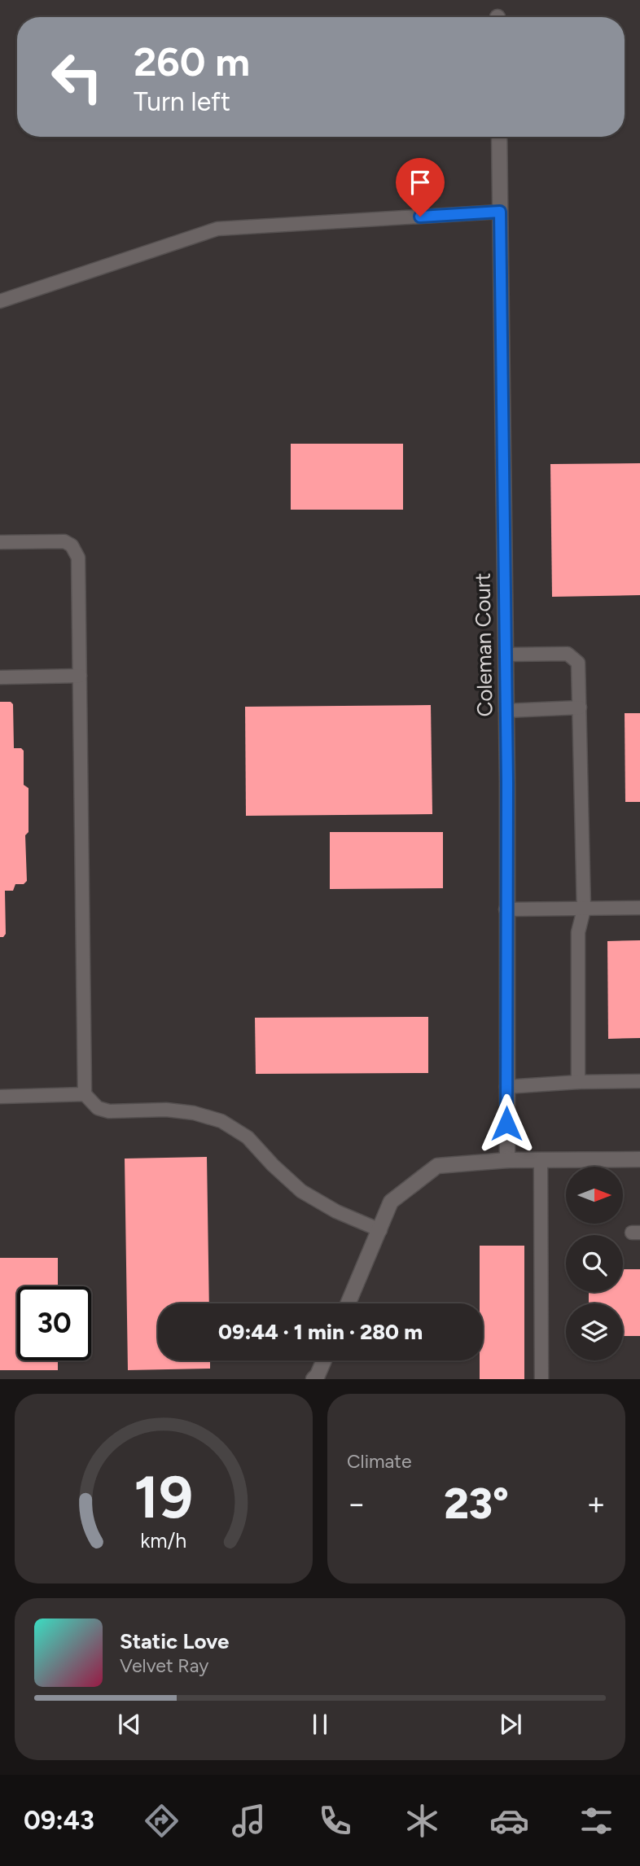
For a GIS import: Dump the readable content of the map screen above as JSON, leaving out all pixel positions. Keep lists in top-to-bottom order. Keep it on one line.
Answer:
{"streets":{"street":["Coleman Court"]},"north":"right","page":{"turn":["260 m","Turn left"],"limit":"30","trip":"09:44 · 1 min · 280 m","tile":"Climate","heat":["−","23°","+"],"song":["Static Love","Velvet Ray"],"tabs":"09:43","gauge":["19","km/h"]}}
